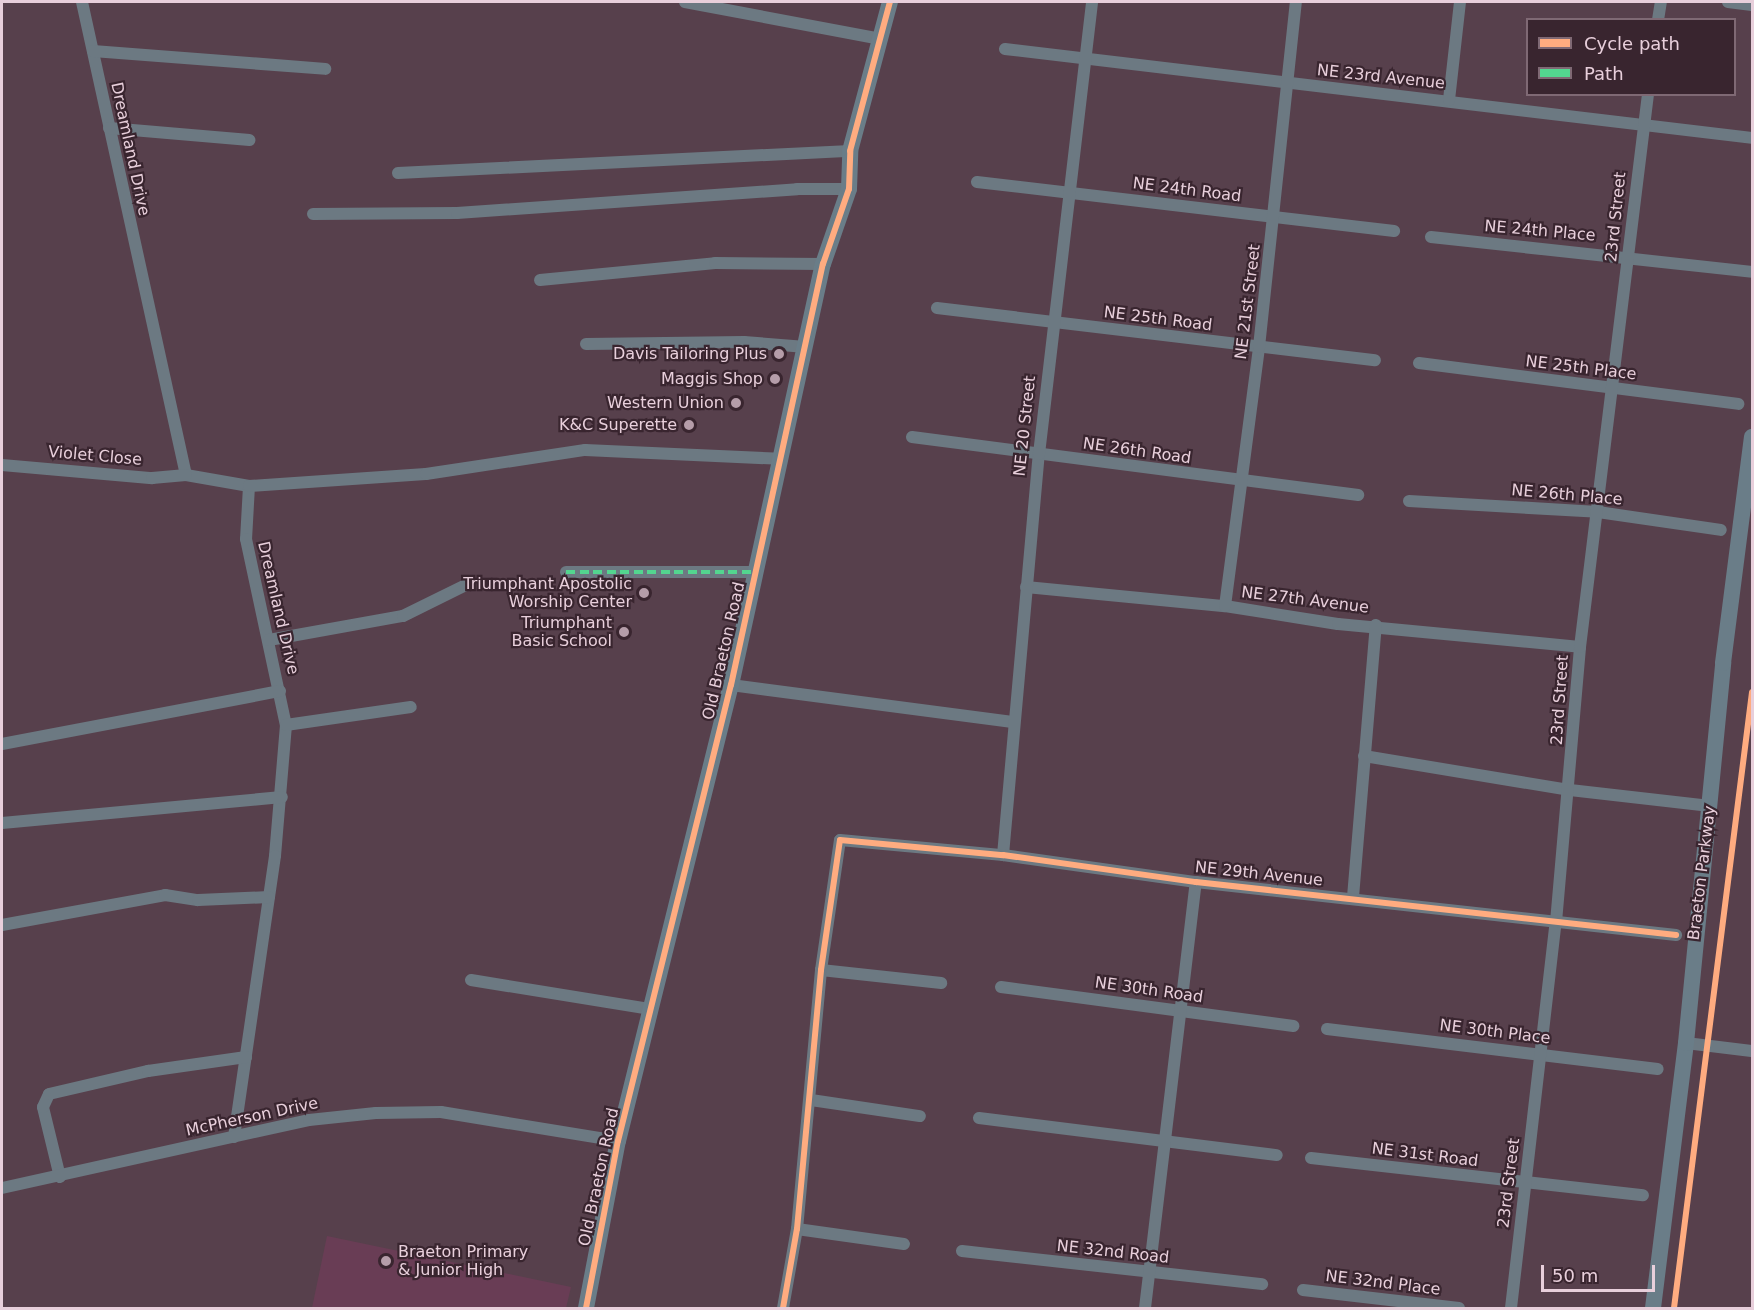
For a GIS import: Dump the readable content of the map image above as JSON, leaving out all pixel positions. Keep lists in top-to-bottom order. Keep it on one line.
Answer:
{"streets":{"street":["NE 23rd Avenue","Dreamland Drive","NE 24th Road","23rd Street","NE 24th Place","NE 21st Street","NE 25th Road","NE 25th Place","NE 20 Street","NE 26th Road","Violet Close","NE 26th Place","NE 27th Avenue","Old Braeton Road","Braeton Parkway","NE 29th Avenue","NE 30th Road","NE 30th Place","McPherson Drive","NE 31st Road","NE 32nd Road","NE 32nd Place"]},"crossings":[["NE 23rd Avenue","23rd Street"],["NE 23rd Avenue","NE 21st Street"],["NE 23rd Avenue","NE 20 Street"],["Dreamland Drive","Violet Close"],["Dreamland Drive","McPherson Drive"],["NE 24th Road","NE 21st Street"],["NE 24th Road","NE 20 Street"],["23rd Street","NE 24th Place"],["23rd Street","NE 25th Place"],["23rd Street","NE 26th Place"],["23rd Street","NE 27th Avenue"],["23rd Street","NE 29th Avenue"],["23rd Street","NE 30th Place"],["23rd Street","NE 31st Road"],["NE 21st Street","NE 25th Road"],["NE 21st Street","NE 26th Road"],["NE 21st Street","NE 27th Avenue"],["NE 25th Road","NE 20 Street"],["NE 20 Street","NE 26th Road"],["NE 20 Street","NE 27th Avenue"],["NE 20 Street","NE 29th Avenue"],["Old Braeton Road","McPherson Drive"]],"places":["Davis Tailoring Plus","Maggis Shop","Western Union","K&C Superette","Triumphant Apostolic Worship Center","Triumphant Basic School","Braeton Primary & Junior High"],"legend":["Cycle path","Path"],"scale_bar":"50 m"}
